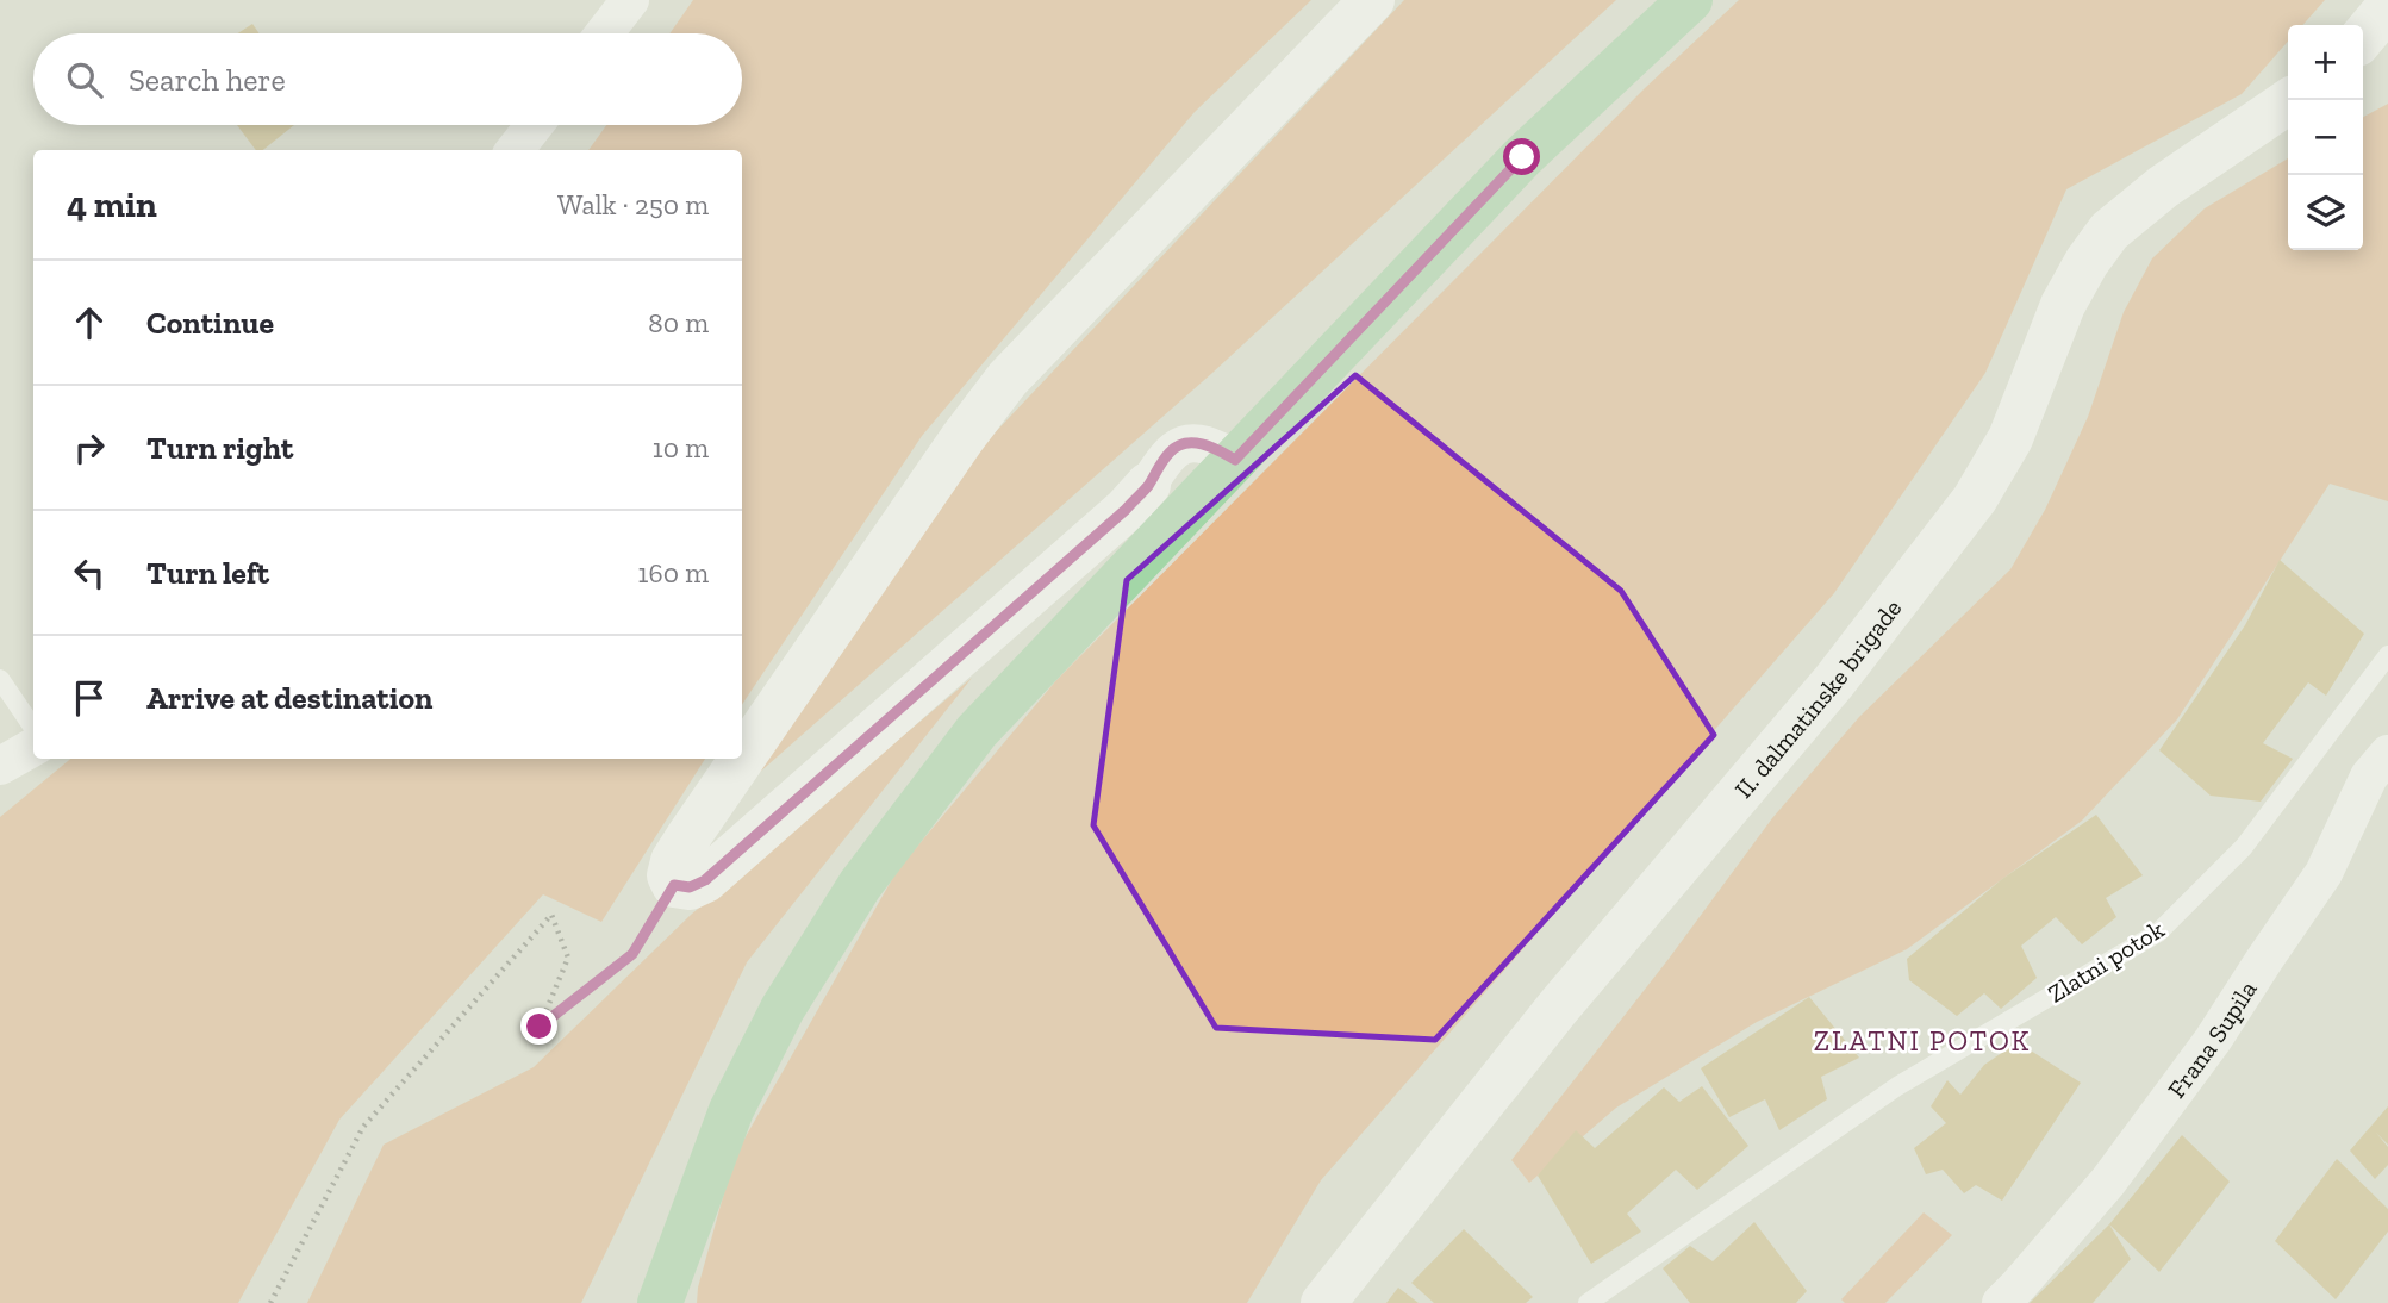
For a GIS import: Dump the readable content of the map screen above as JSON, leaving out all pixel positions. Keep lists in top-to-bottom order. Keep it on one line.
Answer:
{"streets":{"street":["II. dalmatinske brigade","Frana Supila"],"lane":["Zlatni potok"]},"districts":["ZLATNI POTOK"],"page":{"map_buttons":["+","−"],"search":"Search here","heading":["4 min","Walk · 250 m"],"list":[["Continue","80 m"],["Turn right","10 m"],["Turn left","160 m"],"Arrive at destination"]}}
